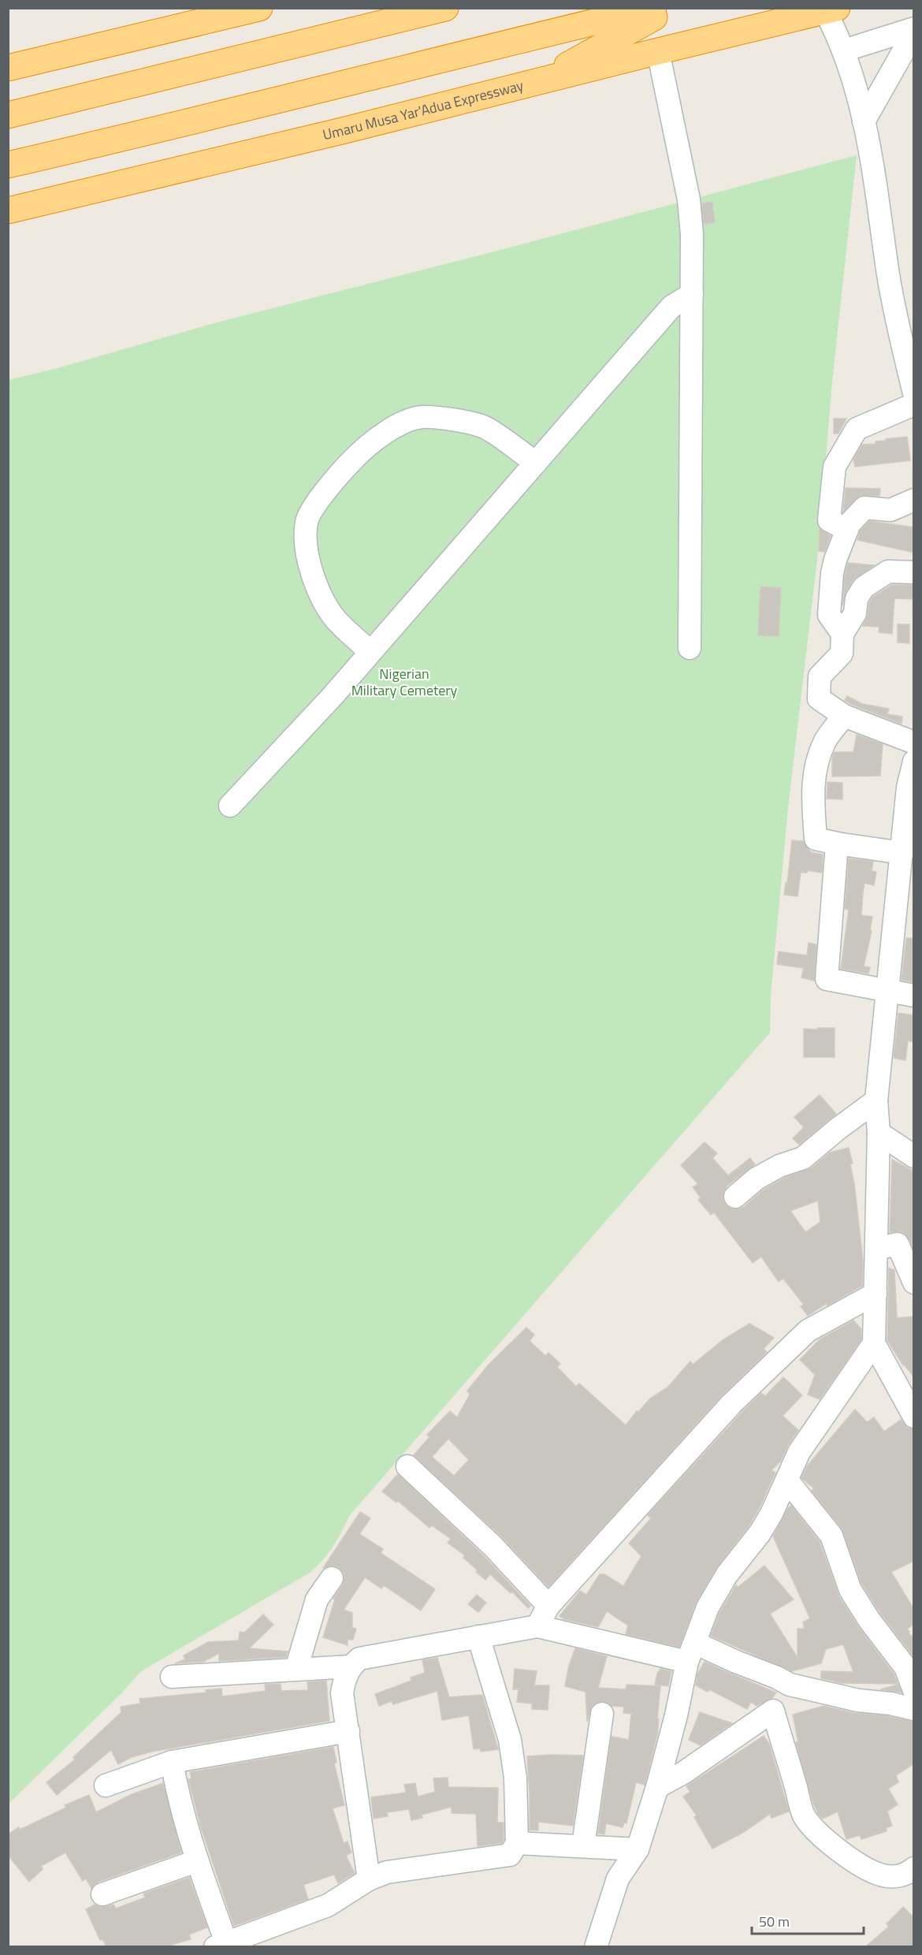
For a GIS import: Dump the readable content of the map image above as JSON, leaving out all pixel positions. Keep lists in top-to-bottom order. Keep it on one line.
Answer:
{"streets":{"highway":["Umaru Musa Yar'Adua Expressway"]},"parks":["Nigerian Military Cemetery"],"scale_bar":"50 m"}
